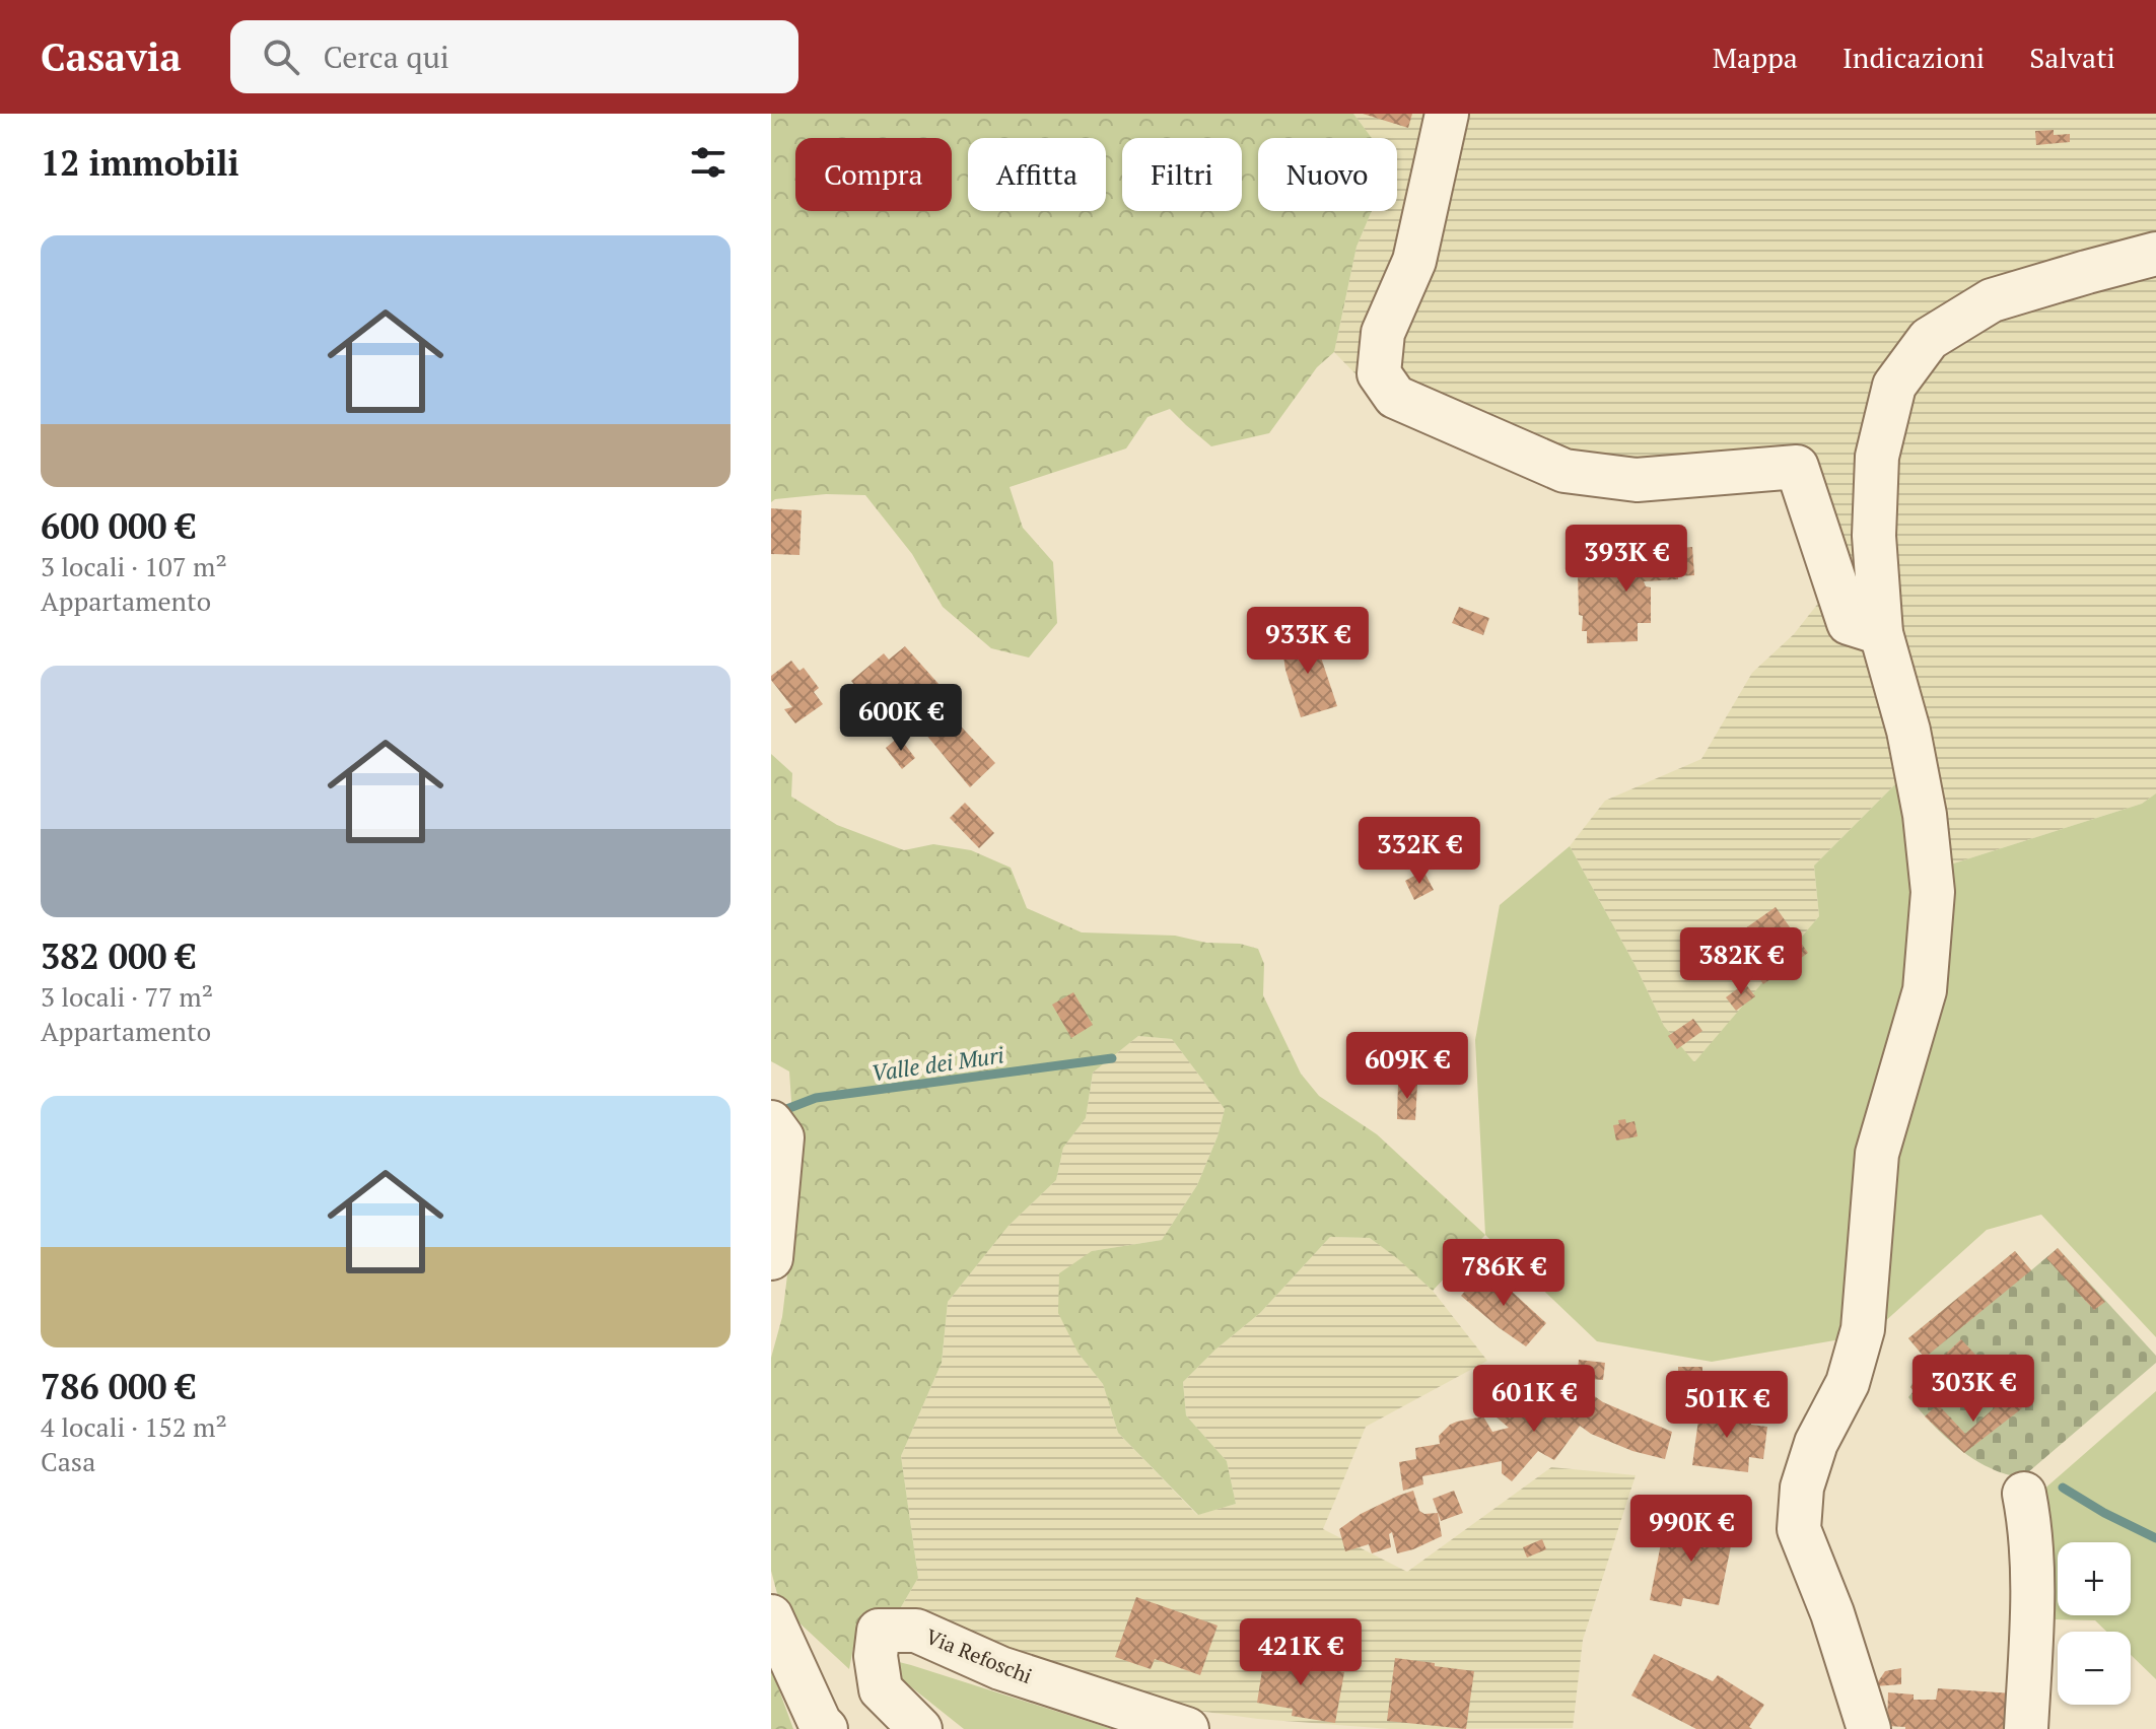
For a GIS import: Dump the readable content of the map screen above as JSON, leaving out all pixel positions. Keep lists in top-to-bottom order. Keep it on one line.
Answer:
{"streets":{"street":["Via Refoschi"]},"water":["Valle dei Muri"],"page":{"header":"Casavia","search":"Cerca qui","nav":["Mappa","Indicazioni","Salvati"],"heading":"12 immobili","chip":["Compra","Affitta","Filtri","Nuovo"],"list":[{"name":"600 000 €","note":"3 locali · 107 m² · Appartamento"},{"name":"382 000 €","note":"3 locali · 77 m² · Appartamento"},{"name":"786 000 €","note":"4 locali · 152 m² · Casa"}],"price":["393K €","933K €","600K €","332K €","382K €","609K €","786K €","303K €","601K €","501K €","990K €","421K €"],"map_buttons":["+","−"]}}
